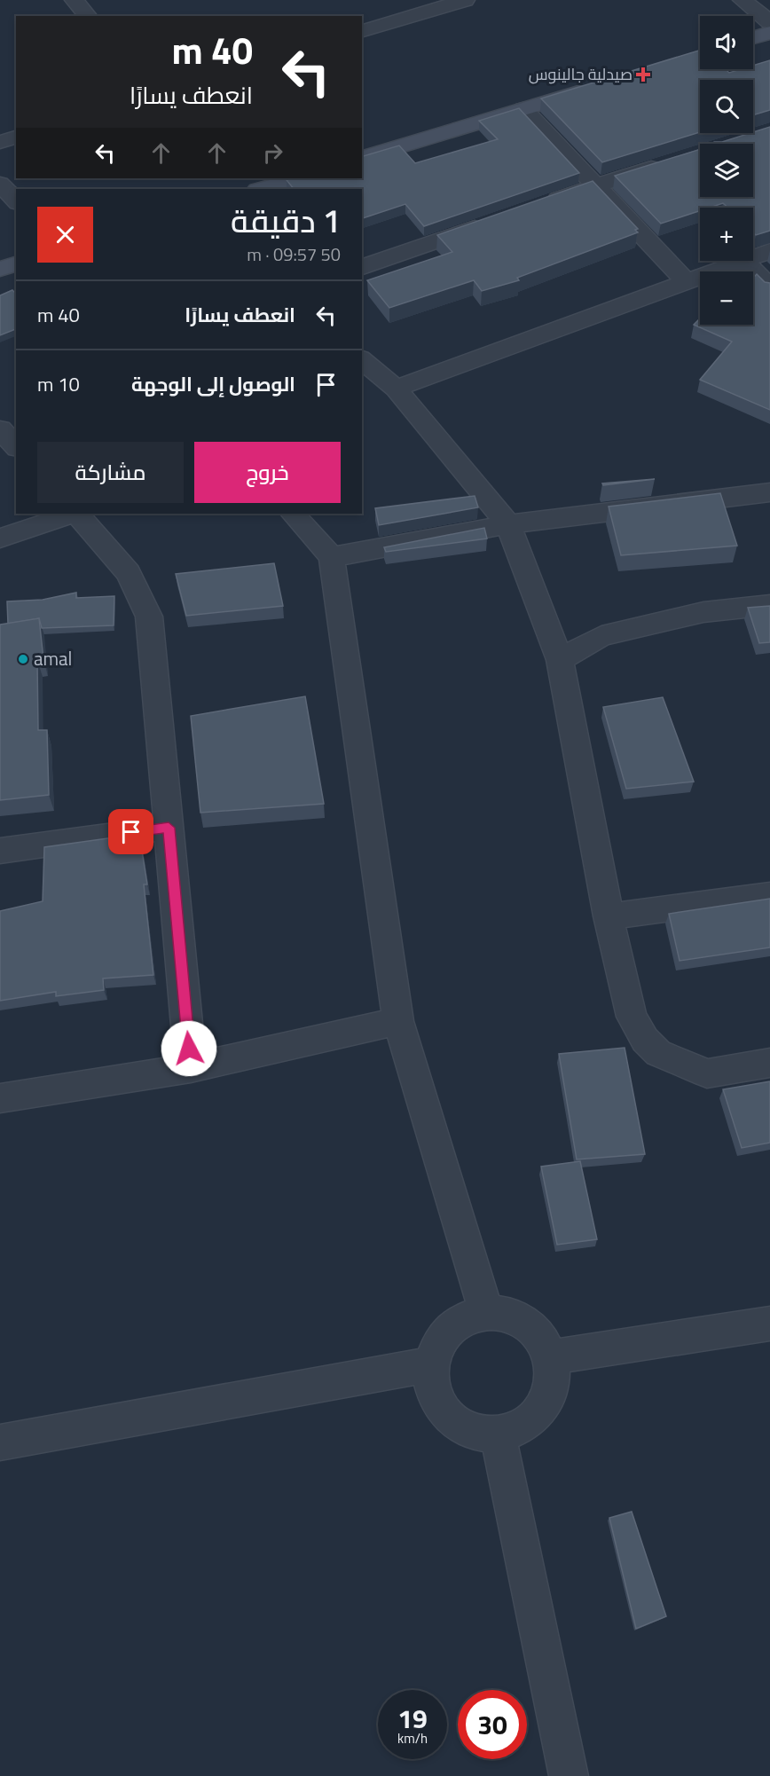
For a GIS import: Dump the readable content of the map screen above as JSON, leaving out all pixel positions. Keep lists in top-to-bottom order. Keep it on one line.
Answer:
{"places":{"health":["صيدلية جالينوس"],"other":["amal"]},"page":{"map_buttons":["+","−"],"turn":["40 m","انعطف يسارًا"],"heading":["1 دقيقة","50 m · 09:57"],"list":[{"name":"انعطف يسارًا","value":"40 m"},{"name":"الوصول إلى الوجهة","value":"10 m"}],"buttons":["خروج","مشاركة"],"speed":"19 km/h","limit":"30"}}
